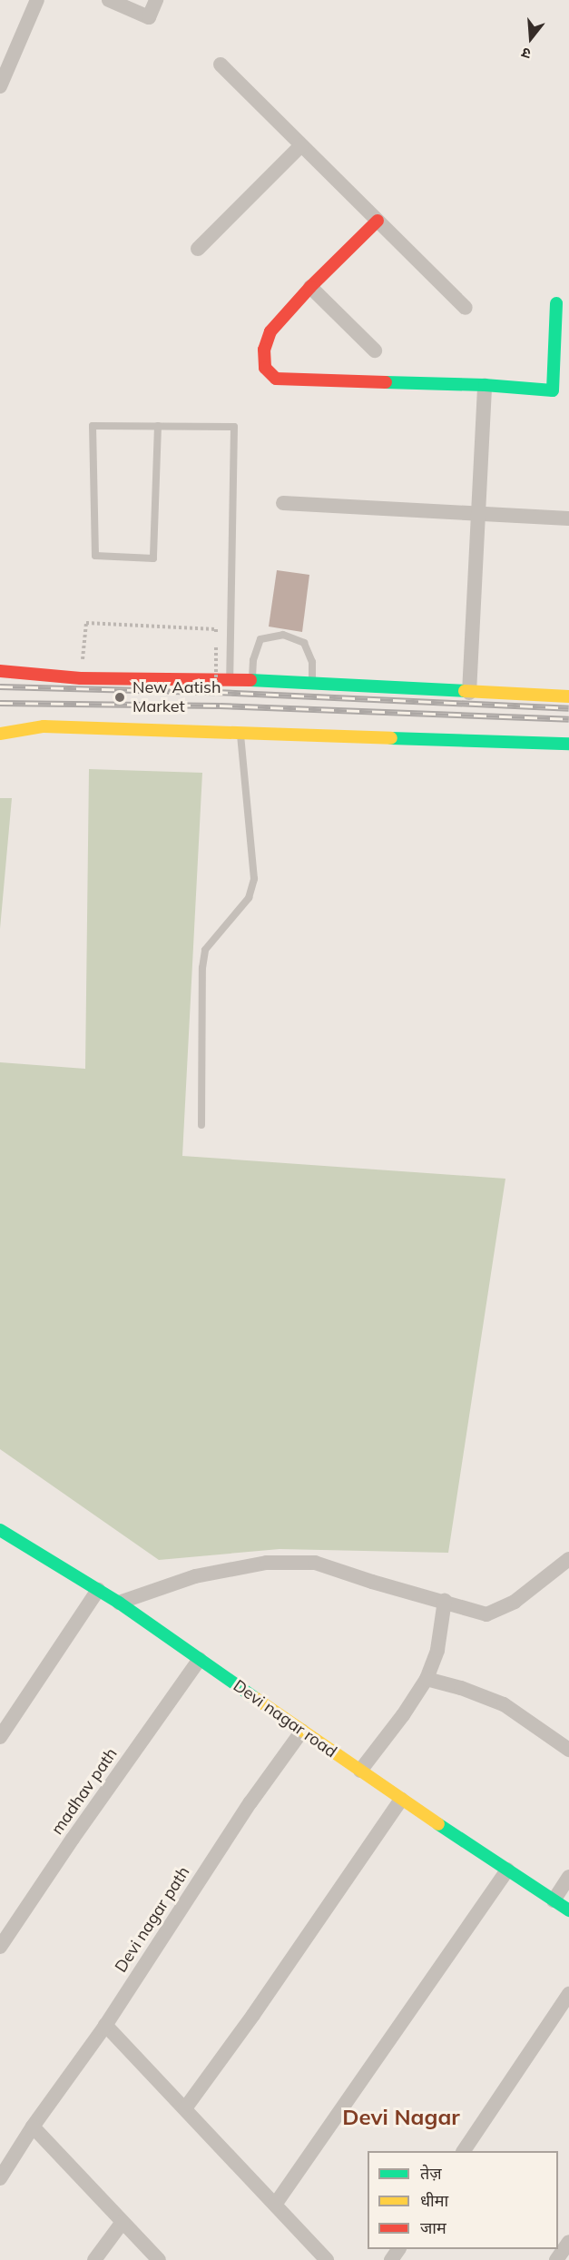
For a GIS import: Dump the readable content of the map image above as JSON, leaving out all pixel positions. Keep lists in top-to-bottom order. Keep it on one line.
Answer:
{"streets":{"street":["Devi nagar road","madhav path","Devi nagar path"]},"crossings":[["Devi nagar road","madhav path"],["Devi nagar road","Devi nagar path"]],"districts":["Devi Nagar"],"places":["New Aatish Market"],"legend":["तेज़","धीमा","जाम"],"north":"bottom"}
